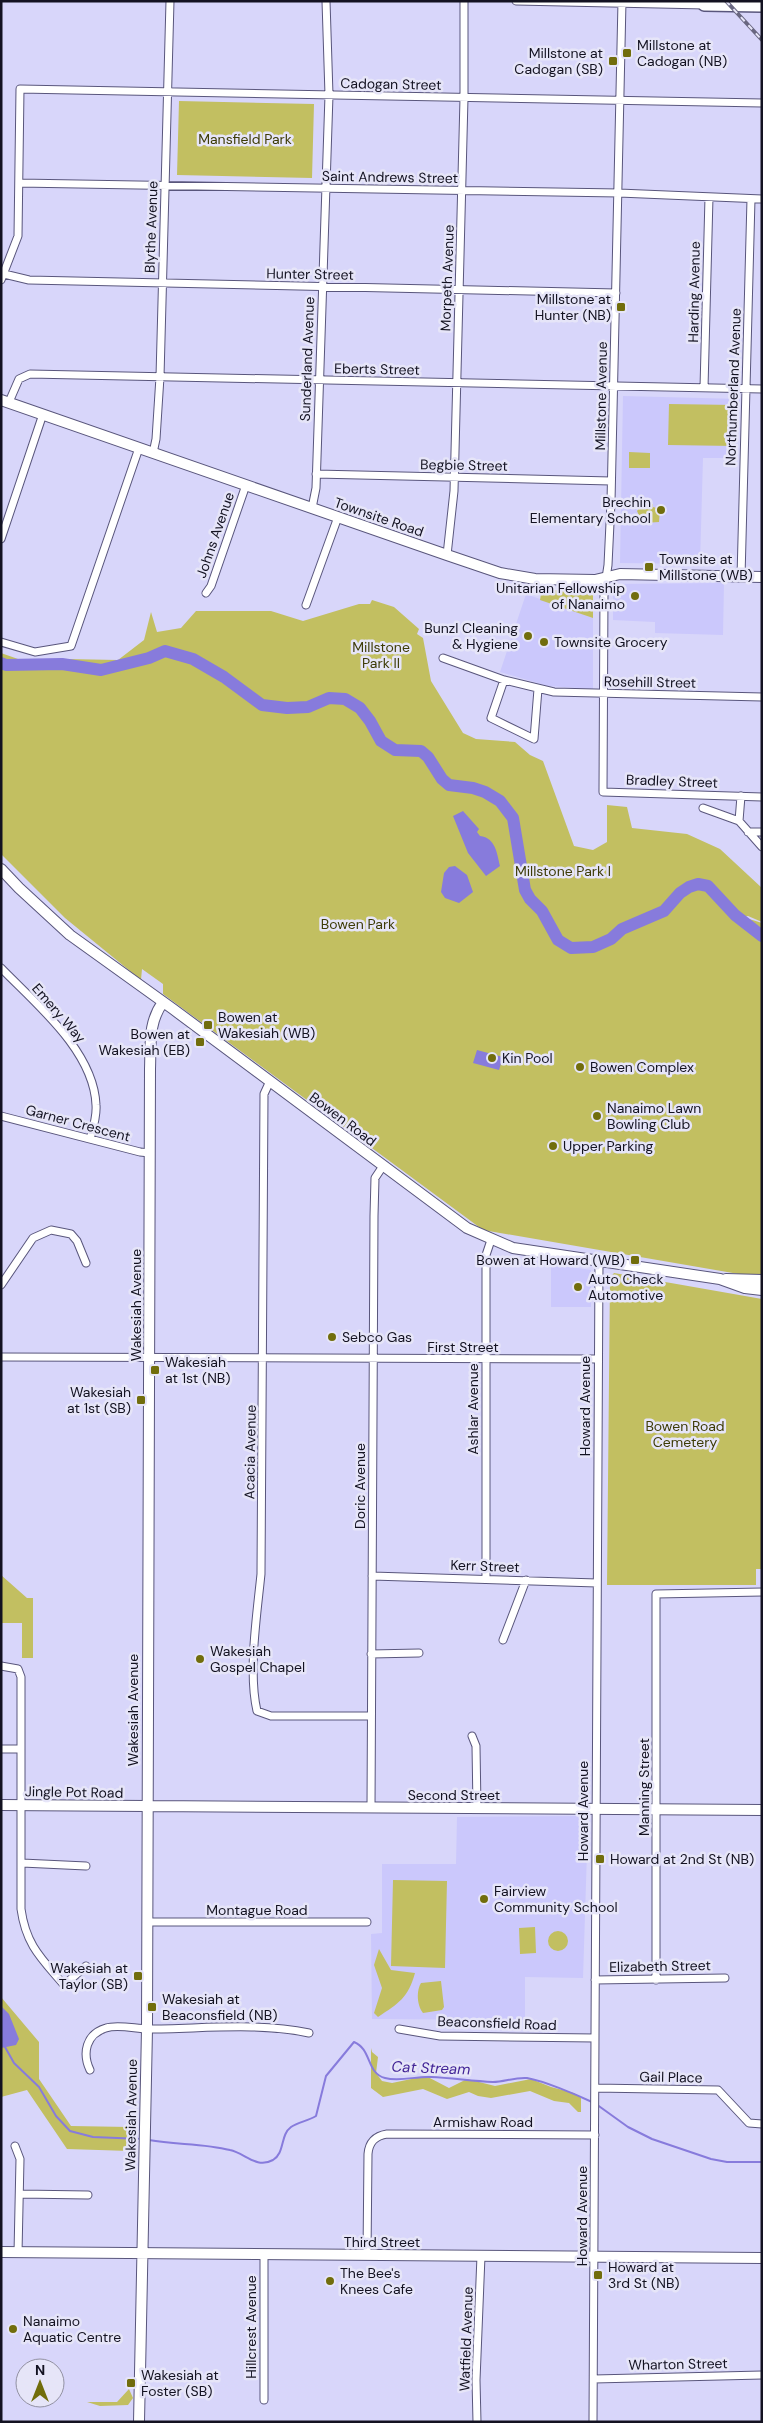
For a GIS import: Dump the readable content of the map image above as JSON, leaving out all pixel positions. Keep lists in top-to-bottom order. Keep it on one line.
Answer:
{"streets":{"main road":["Townsite Road","Bowen Road","Wakesiah Avenue","Jingle Pot Road","Second Street","Third Street"],"street":["Cadogan Street","Saint Andrews Street","Blythe Avenue","Hunter Street","Morpeth Avenue","Harding Avenue","Sunderland Avenue","Eberts Street","Northumberland Avenue","Millstone Avenue","Begbie Street","Johns Avenue","Rosehill Street","Bradley Street","Emery Way","Garner Crescent","First Street","Howard Avenue","Ashlar Avenue","Acacia Avenue","Doric Avenue","Kerr Street","Manning Street","Montague Road","Elizabeth Street","Beaconsfield Road","Gail Place","Armishaw Road","Hillcrest Avenue","Watfield Avenue","Wharton Street"]},"crossings":[["Cadogan Street","Saint Andrews Street"],["Cadogan Street","Blythe Avenue"],["Cadogan Street","Morpeth Avenue"],["Cadogan Street","Sunderland Avenue"],["Cadogan Street","Millstone Avenue"],["Saint Andrews Street","Blythe Avenue"],["Saint Andrews Street","Morpeth Avenue"],["Saint Andrews Street","Harding Avenue"],["Saint Andrews Street","Sunderland Avenue"],["Saint Andrews Street","Northumberland Avenue"],["Saint Andrews Street","Millstone Avenue"],["Blythe Avenue","Hunter Street"],["Blythe Avenue","Eberts Street"],["Blythe Avenue","Townsite Road"],["Hunter Street","Morpeth Avenue"],["Hunter Street","Sunderland Avenue"],["Hunter Street","Millstone Avenue"],["Morpeth Avenue","Eberts Street"],["Morpeth Avenue","Begbie Street"],["Morpeth Avenue","Townsite Road"],["Harding Avenue","Eberts Street"],["Sunderland Avenue","Eberts Street"],["Sunderland Avenue","Begbie Street"],["Sunderland Avenue","Townsite Road"],["Eberts Street","Northumberland Avenue"],["Eberts Street","Millstone Avenue"],["Eberts Street","Townsite Road"],["Northumberland Avenue","Townsite Road"],["Millstone Avenue","Begbie Street"],["Millstone Avenue","Townsite Road"],["Millstone Avenue","Rosehill Street"],["Millstone Avenue","Bradley Street"],["Townsite Road","Johns Avenue"],["Emery Way","Garner Crescent"],["Bowen Road","Wakesiah Avenue"],["Bowen Road","Howard Avenue"],["Bowen Road","Ashlar Avenue"],["Bowen Road","Acacia Avenue"],["Bowen Road","Doric Avenue"],["Garner Crescent","Wakesiah Avenue"],["Wakesiah Avenue","First Street"],["Wakesiah Avenue","Jingle Pot Road"],["Wakesiah Avenue","Second Street"],["Wakesiah Avenue","Montague Road"],["Wakesiah Avenue","Third Street"],["First Street","Howard Avenue"],["First Street","Ashlar Avenue"],["First Street","Acacia Avenue"],["First Street","Doric Avenue"],["Howard Avenue","Kerr Street"],["Howard Avenue","Second Street"],["Howard Avenue","Elizabeth Street"],["Howard Avenue","Beaconsfield Road"],["Howard Avenue","Gail Place"],["Howard Avenue","Armishaw Road"],["Howard Avenue","Third Street"],["Howard Avenue","Wharton Street"],["Ashlar Avenue","Kerr Street"],["Acacia Avenue","Doric Avenue"],["Doric Avenue","Kerr Street"],["Doric Avenue","Second Street"],["Manning Street","Second Street"],["Manning Street","Elizabeth Street"],["Jingle Pot Road","Second Street"],["Armishaw Road","Third Street"],["Third Street","Hillcrest Avenue"],["Third Street","Watfield Avenue"]],"water":["Cat Stream"],"parks":["Mansfield Park","Millstone Park II","Millstone Park I","Bowen Park","Bowen Road Cemetery"],"places":{"transit":["Millstone at Cadogan (NB)","Millstone at Cadogan (SB)","Millstone at Hunter (NB)","Townsite at Millstone (WB)","Bowen at Wakesiah (WB)","Bowen at Wakesiah (EB)","Bowen at Howard (WB)","Wakesiah at 1st (NB)","Wakesiah at 1st (SB)","Howard at 2nd St (NB)","Wakesiah at Taylor (SB)","Wakesiah at Beaconsfield (NB)","Howard at 3rd St (NB)","Wakesiah at Foster (SB)"],"other":["Brechin Elementary School","Unitarian Fellowship of Nanaimo","Bunzl Cleaning & Hygiene","Townsite Grocery","Kin Pool","Bowen Complex","Nanaimo Lawn Bowling Club","Upper Parking","Auto Check Automotive","Sebco Gas","Wakesiah Gospel Chapel","Fairview Community School","The Bee's Knees Cafe","Nanaimo Aquatic Centre"]},"north":"top"}
